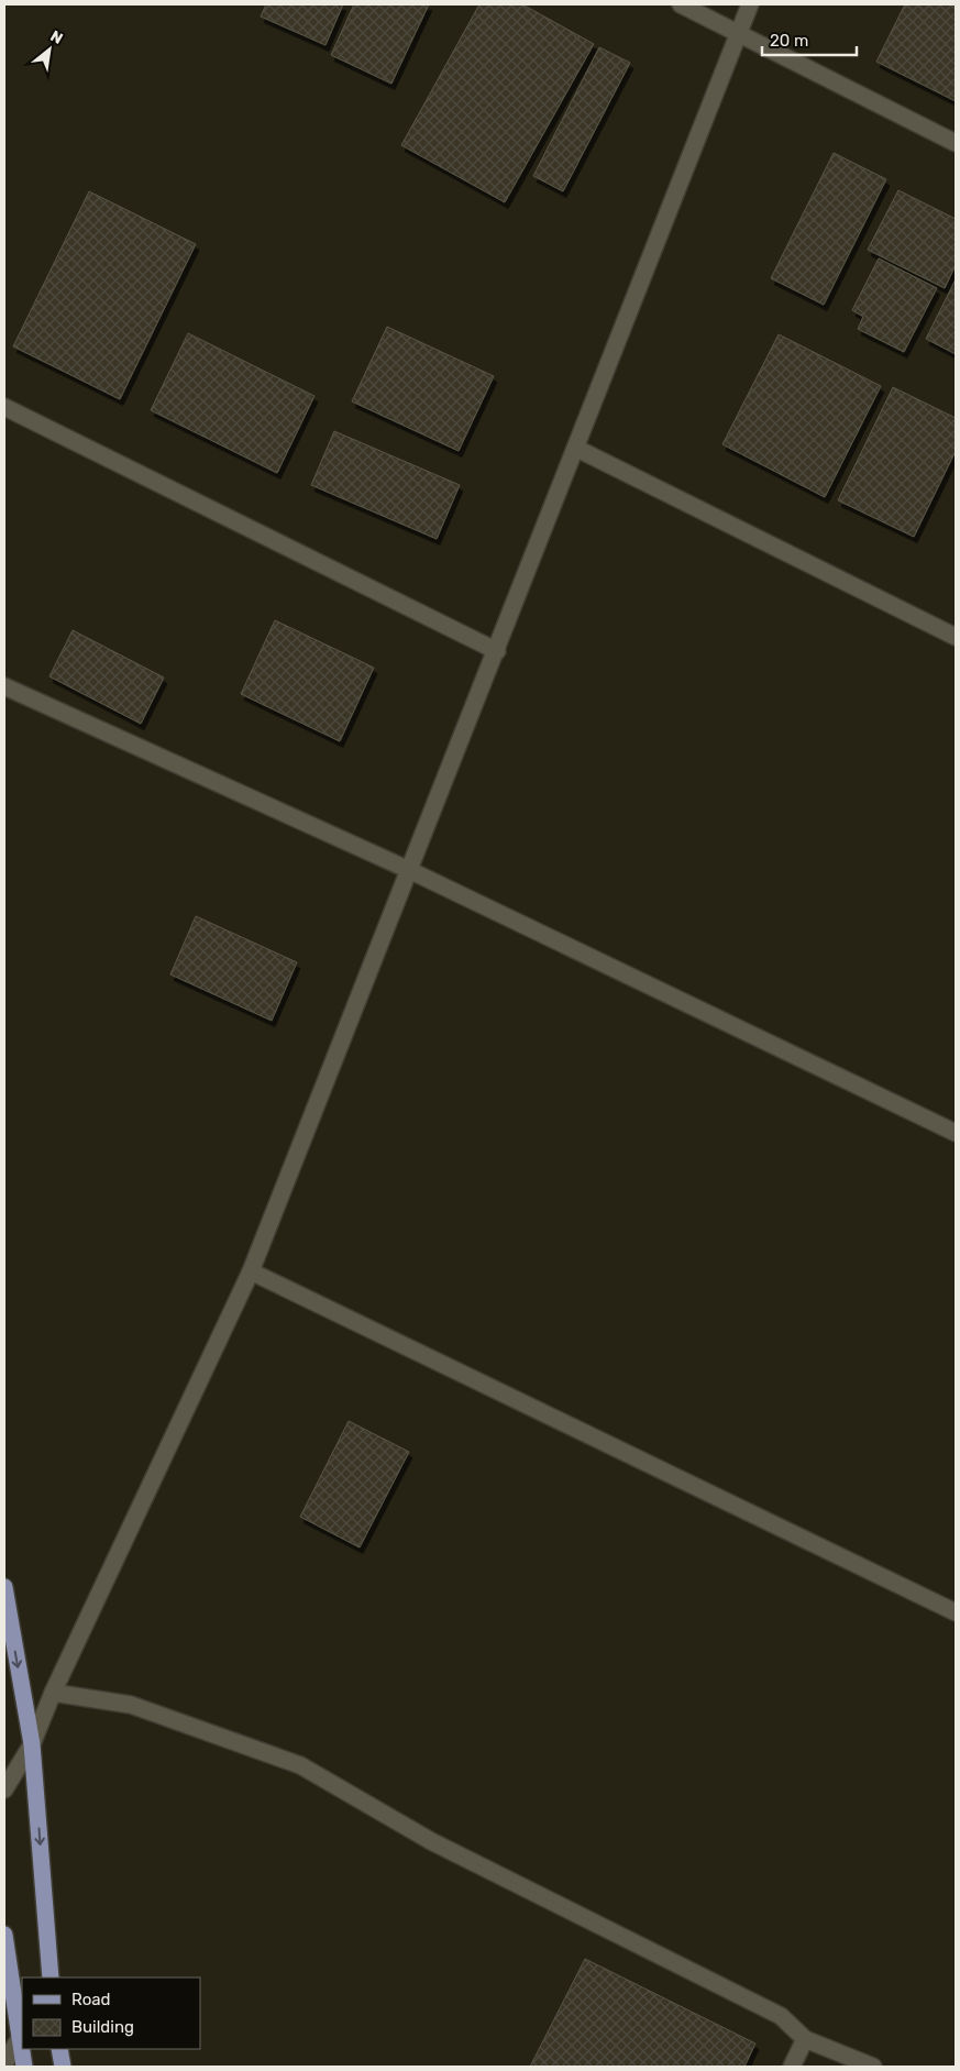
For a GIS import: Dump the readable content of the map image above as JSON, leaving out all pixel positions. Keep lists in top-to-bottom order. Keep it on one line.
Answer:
{"legend":["Road","Building"],"scale_bar":"20 m","north":"top right"}
